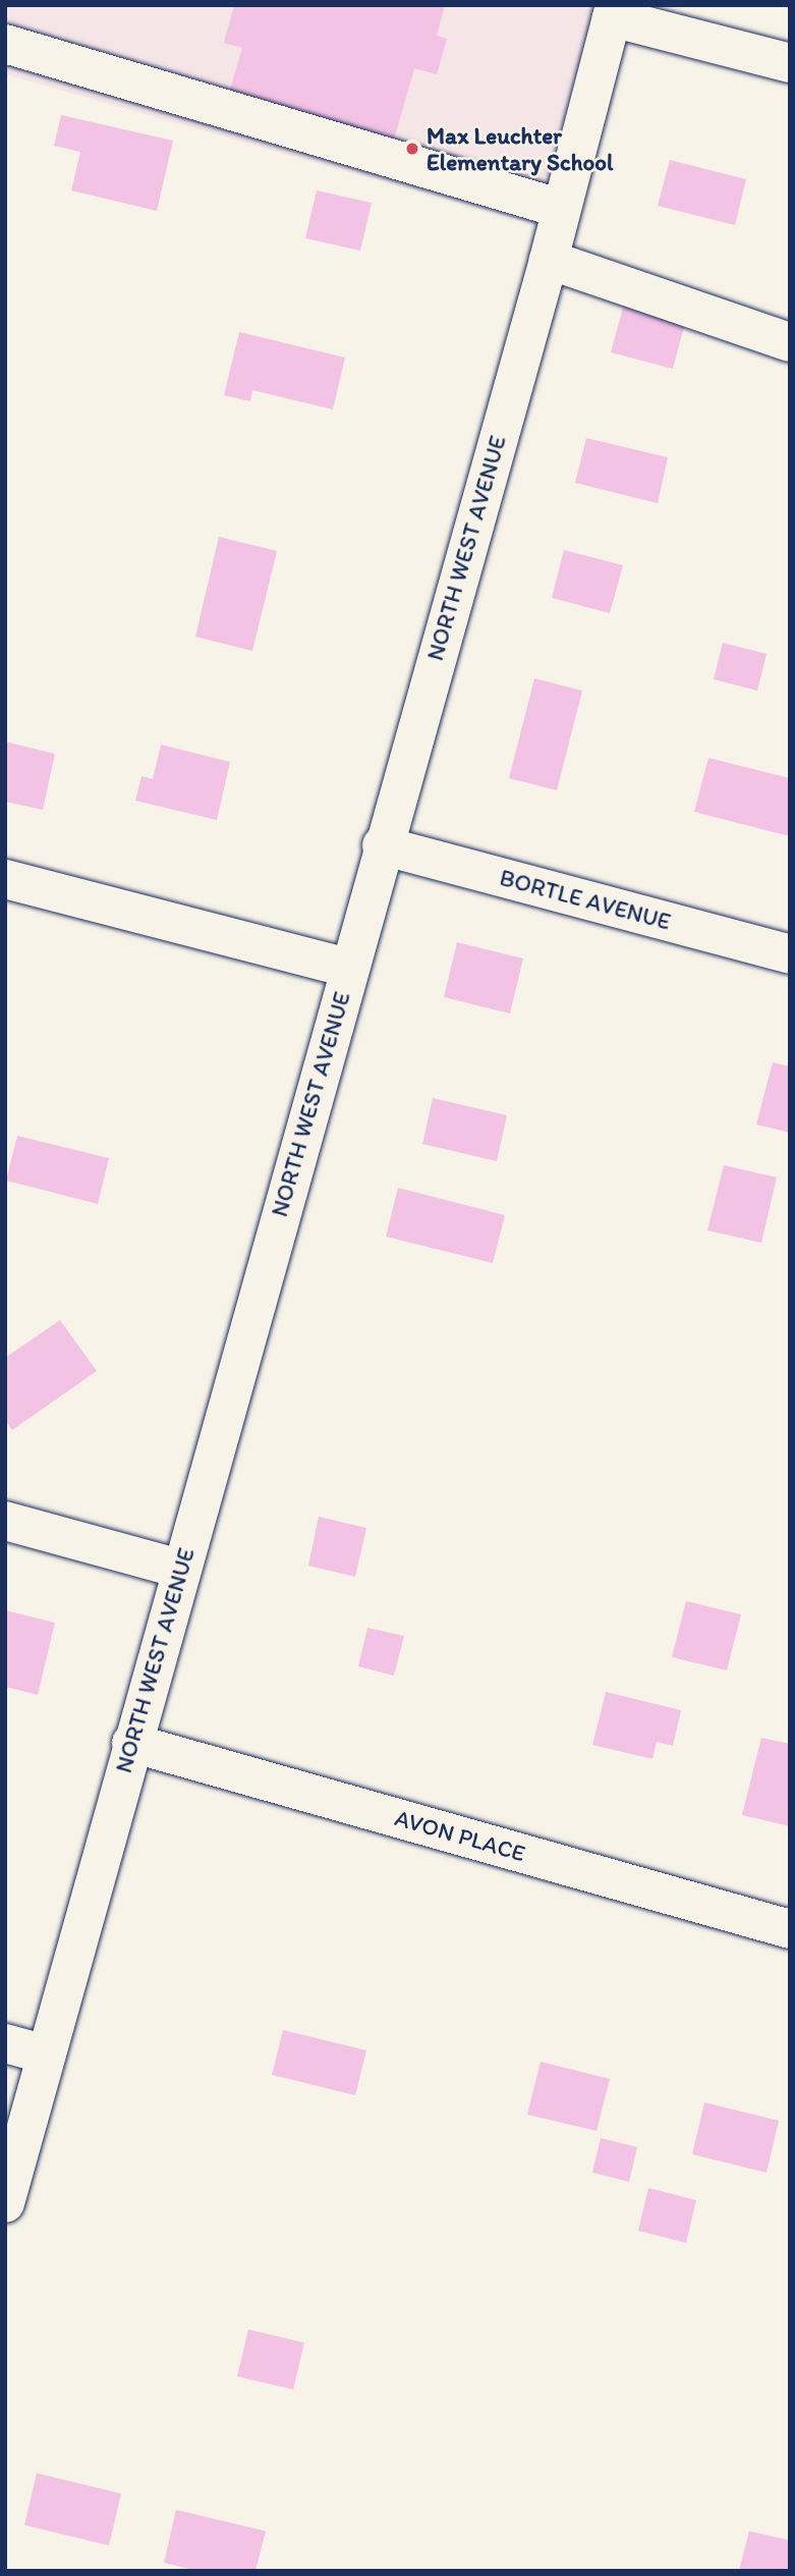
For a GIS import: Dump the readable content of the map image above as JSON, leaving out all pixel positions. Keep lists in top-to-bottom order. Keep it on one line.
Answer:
{"streets":{"street":["NORTH WEST AVENUE","BORTLE AVENUE","AVON PLACE"]},"crossings":[["NORTH WEST AVENUE","BORTLE AVENUE"],["NORTH WEST AVENUE","AVON PLACE"]],"places":["Max Leuchter Elementary School"]}
